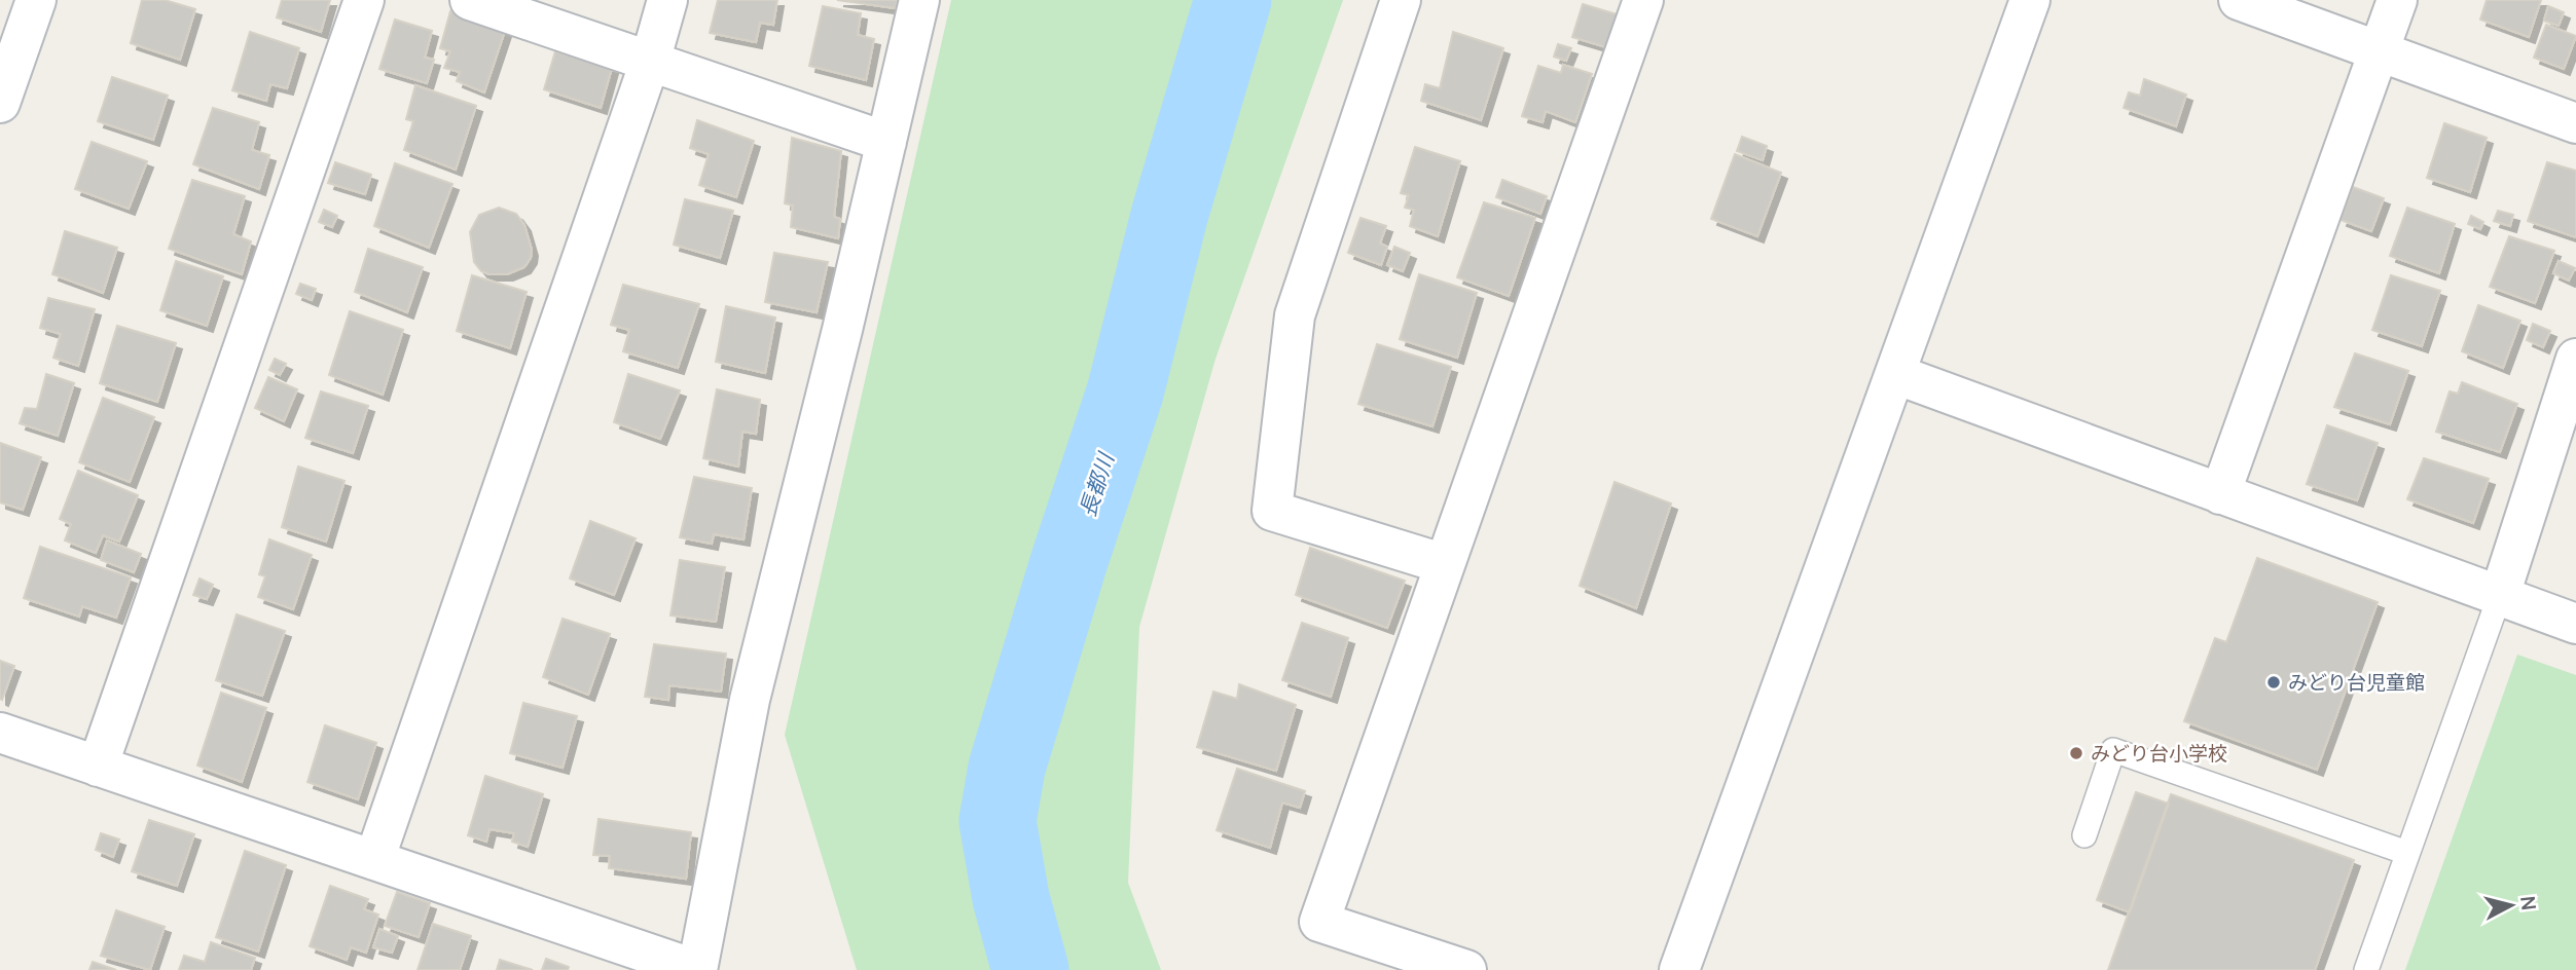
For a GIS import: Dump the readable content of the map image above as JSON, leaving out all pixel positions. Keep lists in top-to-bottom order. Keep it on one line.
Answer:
{"water":["長都川"],"places":["みどり台児童館","みどり台小学校"],"north":"right"}
